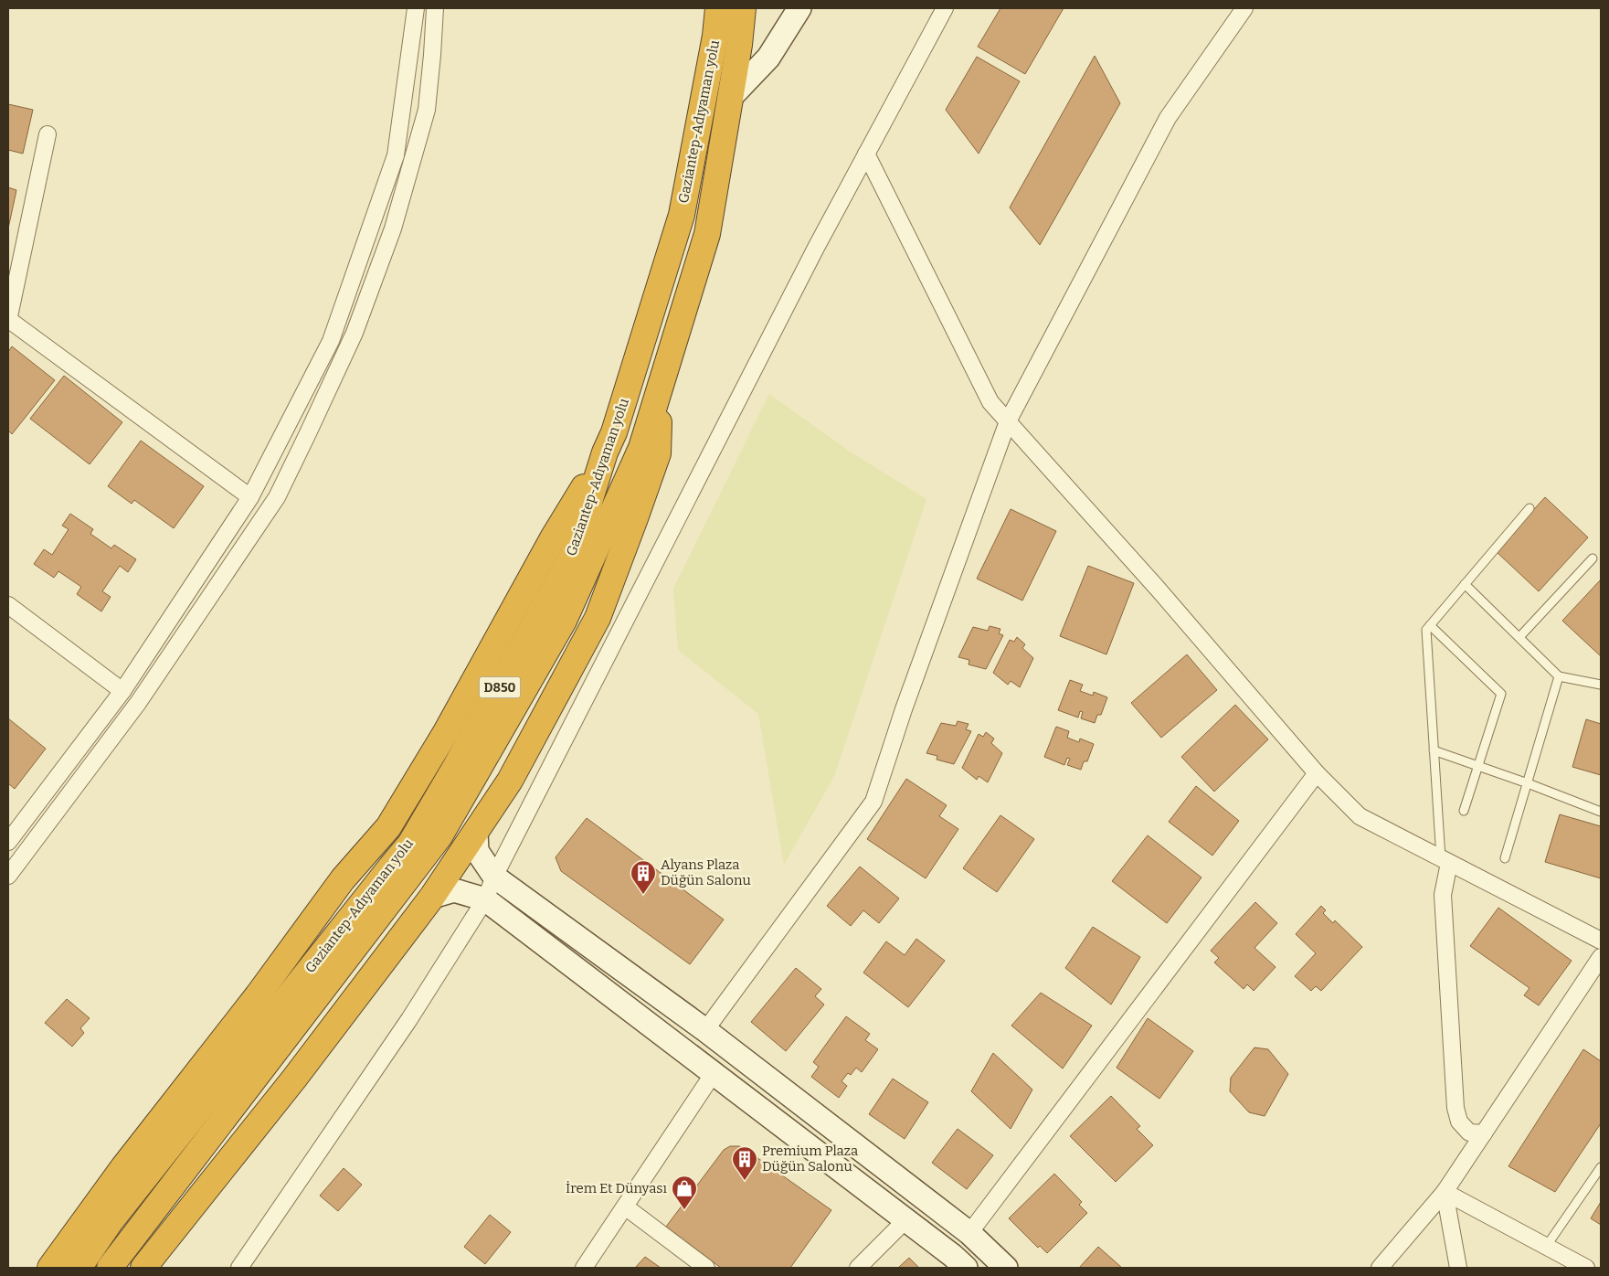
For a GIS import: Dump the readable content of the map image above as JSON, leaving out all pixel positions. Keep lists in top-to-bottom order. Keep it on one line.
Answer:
{"streets":{"highway":["Gaziantep-Adıyaman yolu","D850"]},"places":{"building":["Alyans Plaza Düğün Salonu","Premium Plaza Düğün Salonu"],"shop":["İrem Et Dünyası"]}}
